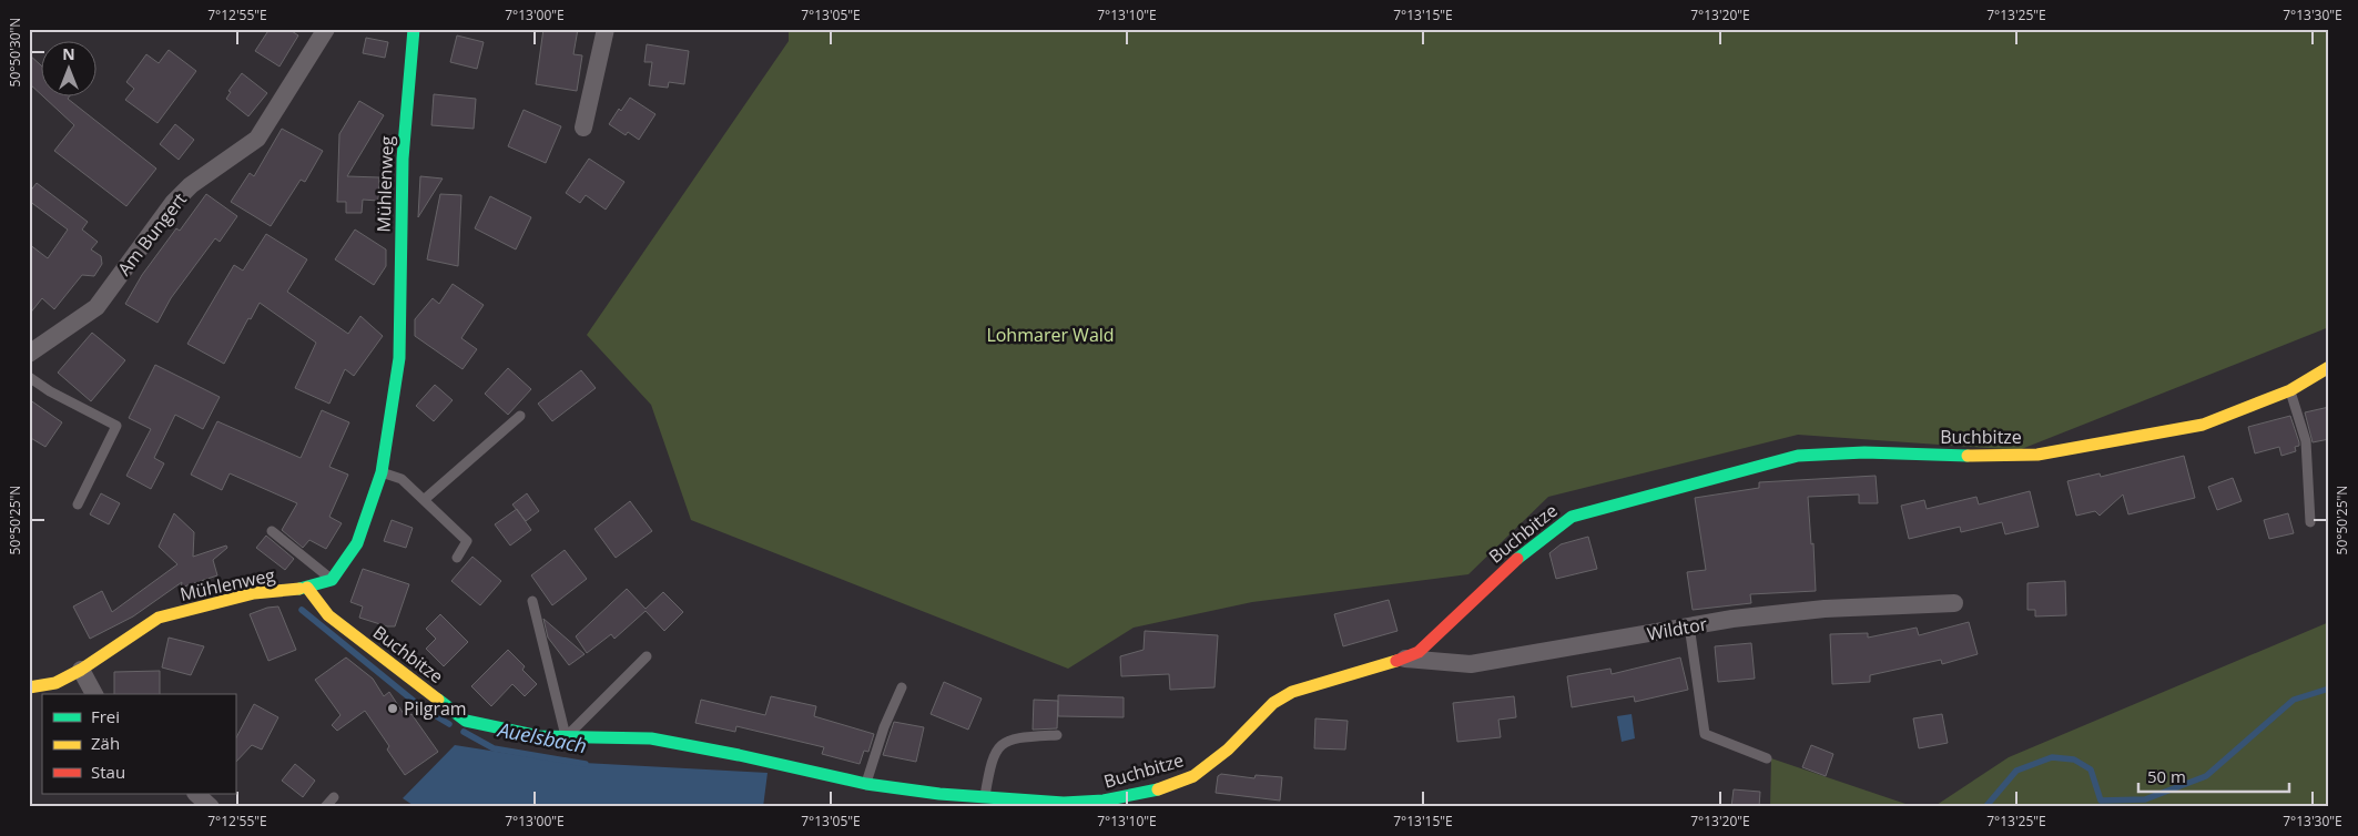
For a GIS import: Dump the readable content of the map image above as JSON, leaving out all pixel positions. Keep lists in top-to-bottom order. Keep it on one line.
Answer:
{"streets":{"street":["Mühlenweg","Am Bungert","Buchbitze","Wildtor"]},"crossings":[["Mühlenweg","Buchbitze"],["Buchbitze","Wildtor"]],"water":["Auelsbach"],"parks":["Lohmarer Wald"],"places":["Pilgram"],"legend":["Frei","Zäh","Stau"],"scale_bar":"50 m","north":"top","coordinates":["7°12'55\"E","7°13'00\"E","7°13'05\"E","7°13'10\"E","7°13'15\"E","7°13'20\"E","7°13'25\"E","7°13'30\"E","50°50'30\"N","50°50'25\"N"]}
